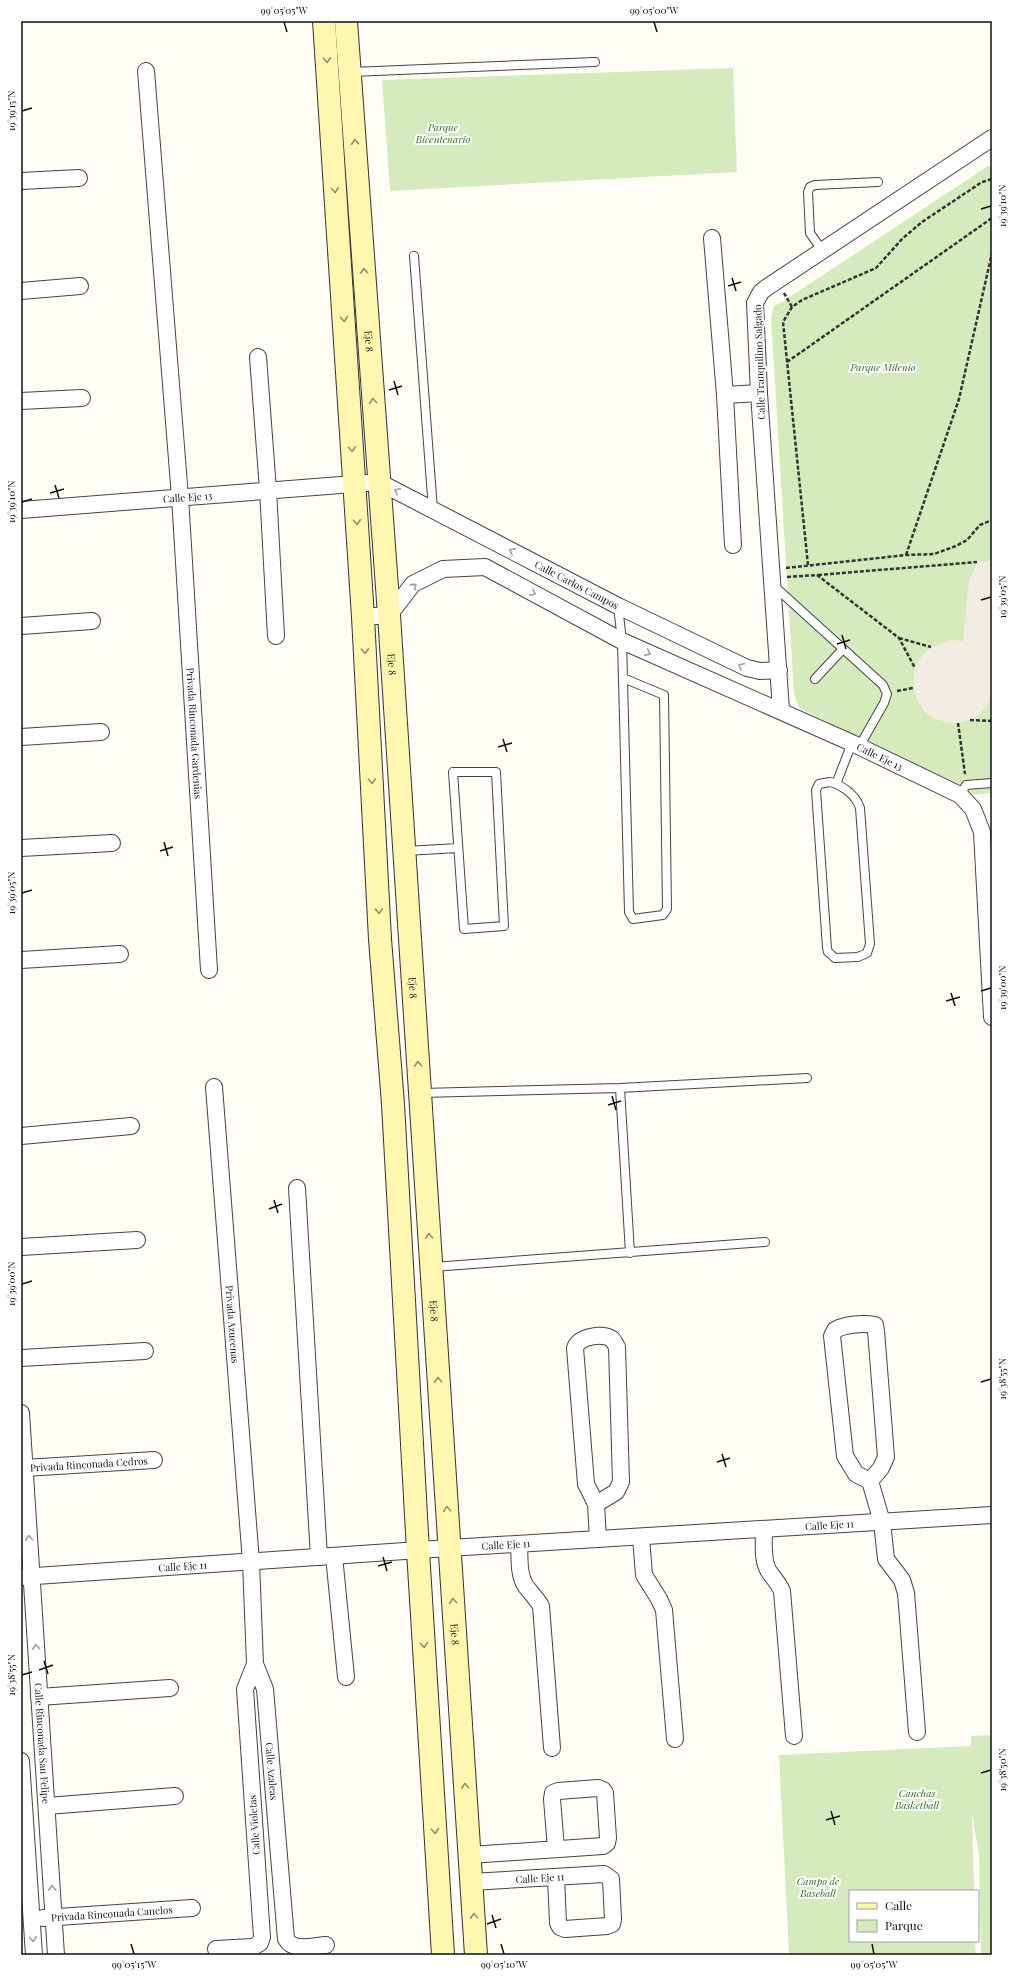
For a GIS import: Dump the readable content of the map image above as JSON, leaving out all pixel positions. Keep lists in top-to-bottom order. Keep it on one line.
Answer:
{"streets":{"main road":["Eje 8"],"street":["Calle Tranquilino Salgado","Calle Eje 13","Calle Carlos Campos","Privada Rinconada Gardenias","Privada Azucenas","Privada Rinconada Cedros","Calle Eje 11","Calle Rinconada San Felipe","Calle Azaleas","Calle Violetas","Privada Rinconada Canelos"]},"crossings":[["Eje 8","Calle Eje 13"],["Eje 8","Calle Carlos Campos"],["Eje 8","Calle Eje 11"],["Calle Tranquilino Salgado","Calle Eje 13"],["Calle Tranquilino Salgado","Calle Carlos Campos"],["Calle Eje 13","Calle Carlos Campos"],["Calle Eje 13","Privada Rinconada Gardenias"],["Privada Azucenas","Calle Eje 11"],["Privada Azucenas","Calle Azaleas"],["Privada Rinconada Cedros","Calle Rinconada San Felipe"],["Calle Eje 11","Calle Rinconada San Felipe"],["Calle Eje 11","Calle Azaleas"],["Calle Rinconada San Felipe","Privada Rinconada Canelos"],["Calle Azaleas","Calle Violetas"]],"parks":["Parque Bicentenario","Parque Milenio","Canchas Basketball","Campo de Baseball"],"legend":["Calle","Parque"],"coordinates":["99°05'05\"W","99°05'00\"W","19°39'15\"N","19°39'10\"N","19°39'05\"N","19°39'00\"N","19°38'55\"N","19°38'50\"N","99°05'15\"W","99°05'10\"W"]}
